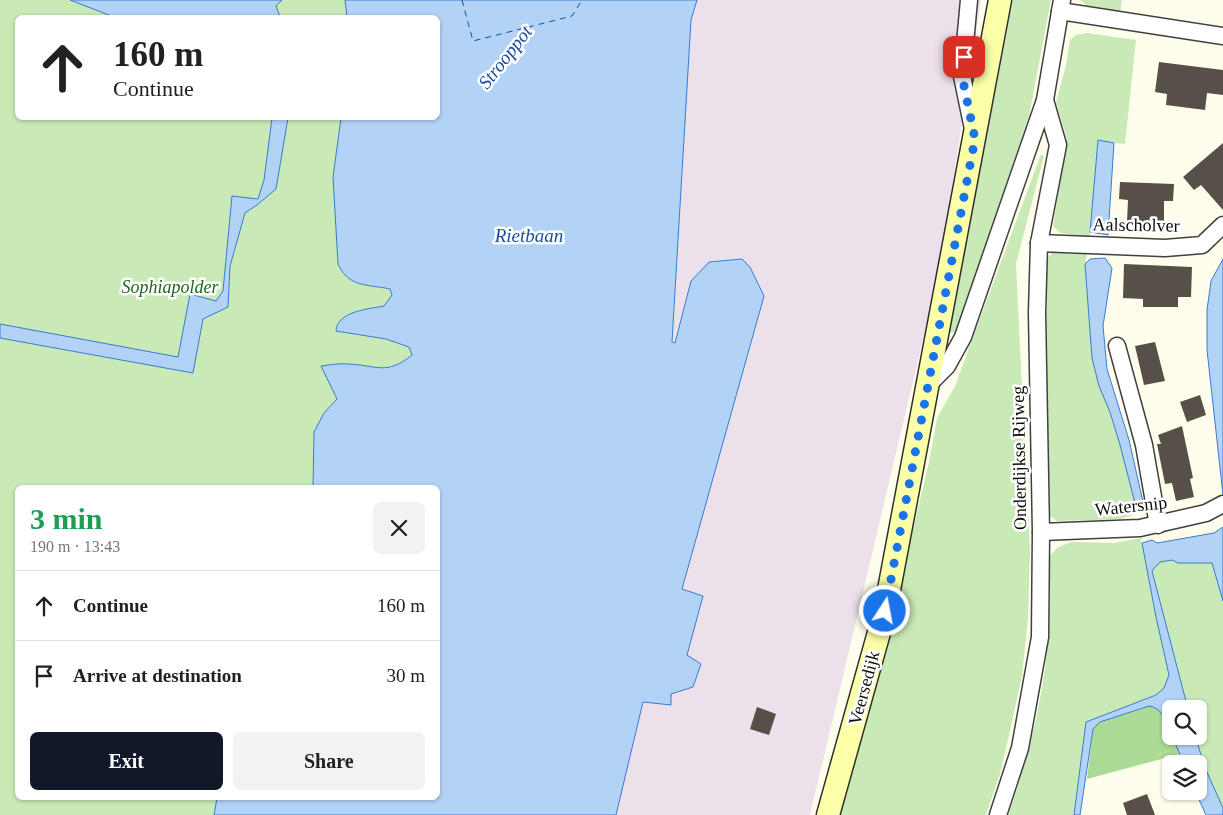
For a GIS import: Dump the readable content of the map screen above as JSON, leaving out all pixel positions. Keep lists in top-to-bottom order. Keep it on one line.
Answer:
{"streets":{"main road":["Veersedijk"],"street":["Aalscholver","Onderdijkse Rijweg","Watersnip"]},"crossings":[["Aalscholver","Onderdijkse Rijweg"],["Onderdijkse Rijweg","Watersnip"],["Onderdijkse Rijweg","Veersedijk"]],"water":["Strooppot","Rietbaan"],"parks":["Sophiapolder"],"page":{"turn":["160 m","Continue"],"heading":["3 min","190 m · 13:43"],"list":[{"name":"Continue","value":"160 m"},{"name":"Arrive at destination","value":"30 m"}],"buttons":["Exit","Share"]}}
